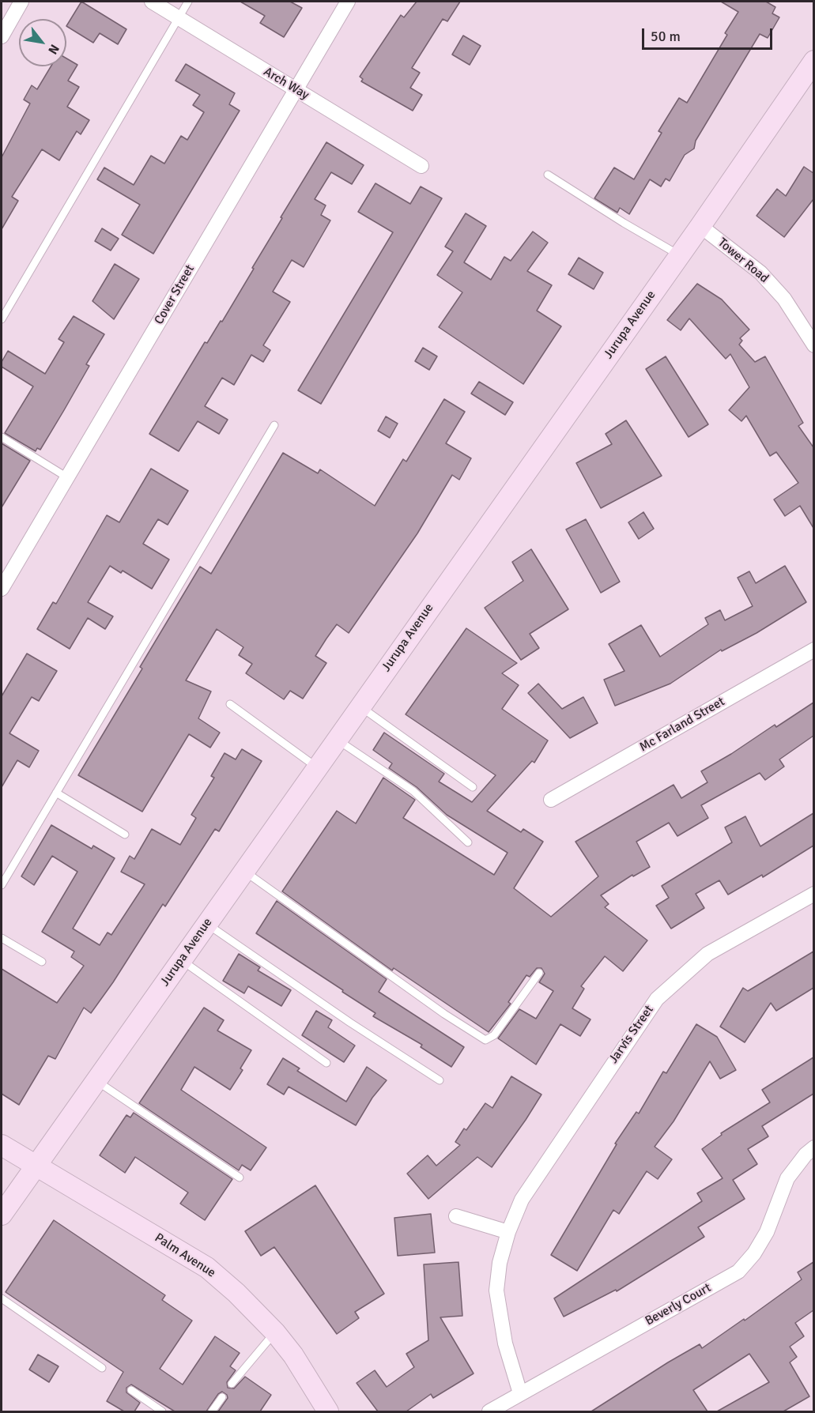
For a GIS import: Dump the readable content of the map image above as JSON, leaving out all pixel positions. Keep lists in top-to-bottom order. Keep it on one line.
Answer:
{"streets":{"main road":["Jurupa Avenue","Palm Avenue"],"street":["Arch Way","Tower Road","Cover Street","Mc Farland Street","Jarvis Street","Beverly Court"]},"crossings":[["Arch Way","Cover Street"],["Tower Road","Jurupa Avenue"],["Jurupa Avenue","Palm Avenue"],["Jarvis Street","Beverly Court"]],"scale_bar":"50 m","north":"bottom right"}
